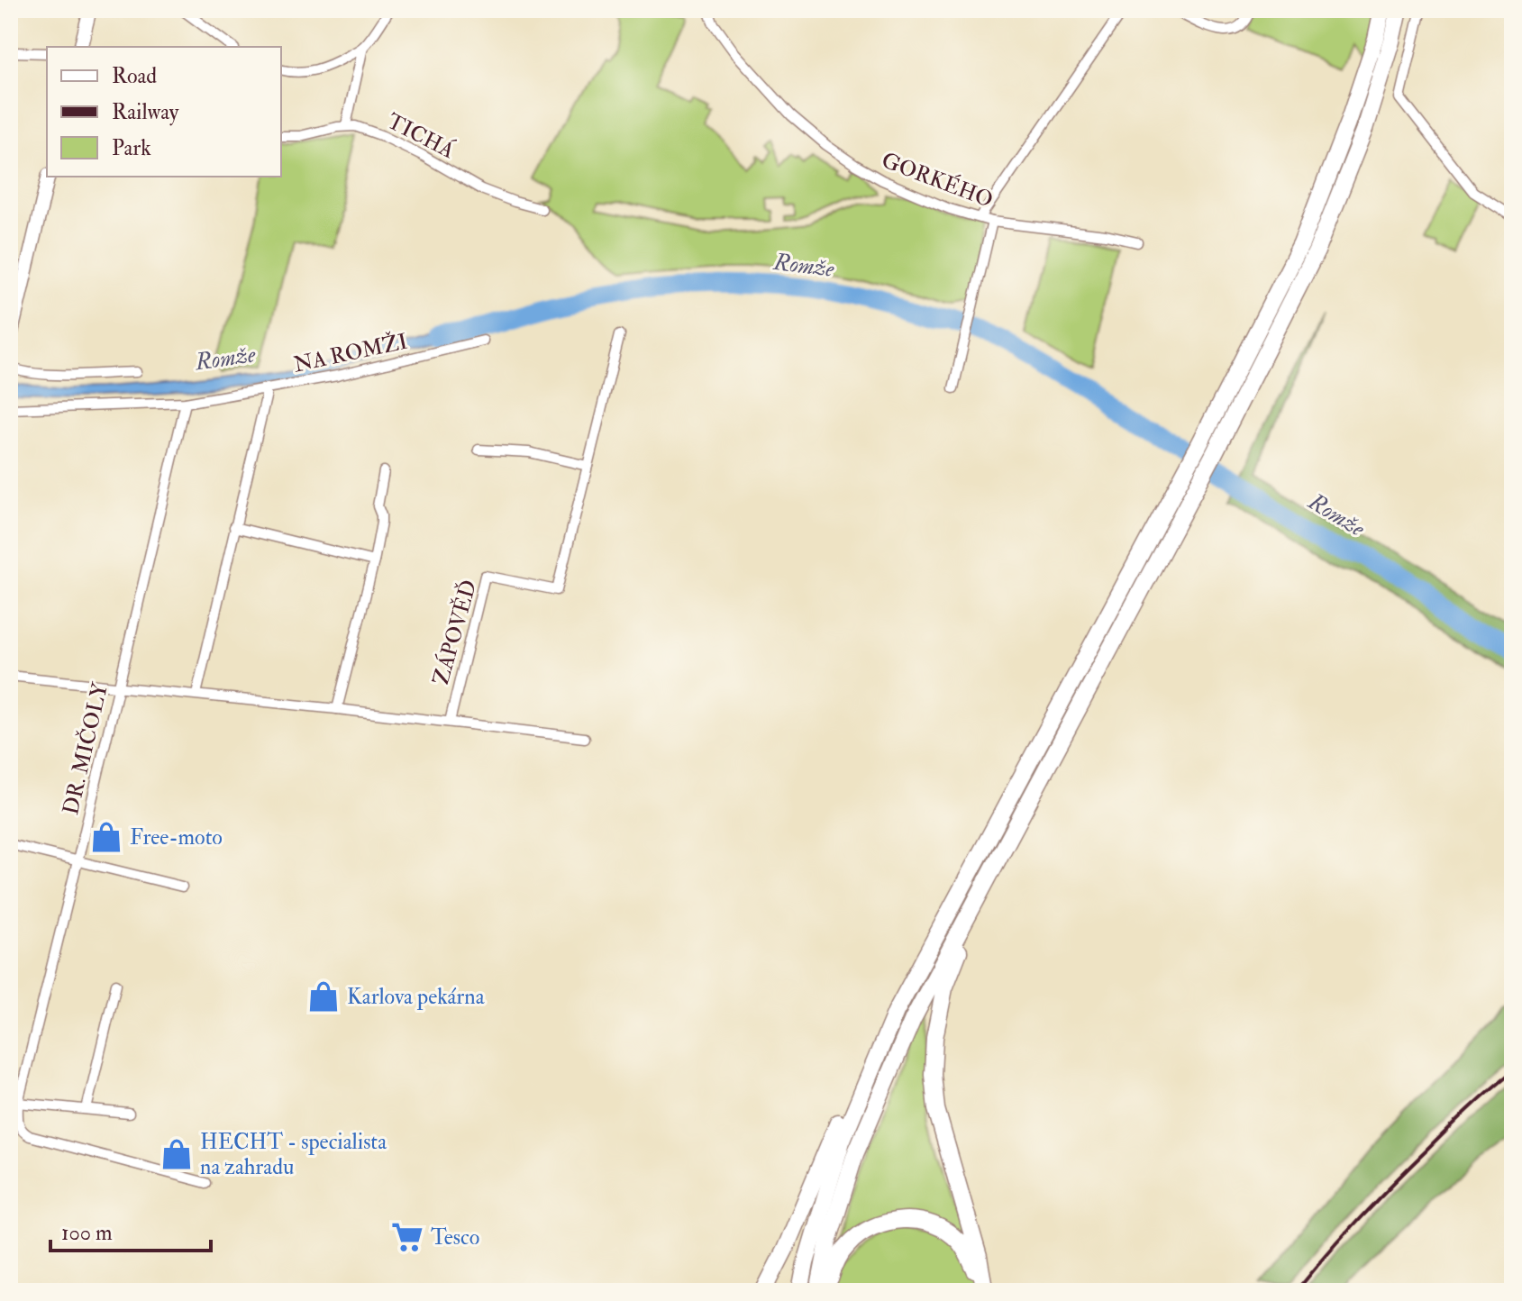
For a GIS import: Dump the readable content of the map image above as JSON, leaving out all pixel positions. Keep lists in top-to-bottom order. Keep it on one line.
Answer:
{"streets":{"street":["TICHÁ","GORKÉHO","NA ROMŽI","ZÁPOVĚĎ","DR. MIČOLY"]},"crossings":[["NA ROMŽI","DR. MIČOLY"]],"water":["Romže"],"places":{"shop":["Free-moto","Karlova pekárna","HECHT - specialista na zahradu"],"supermarket":["Tesco"]},"legend":["Road","Railway","Park"],"scale_bar":"100 m"}
